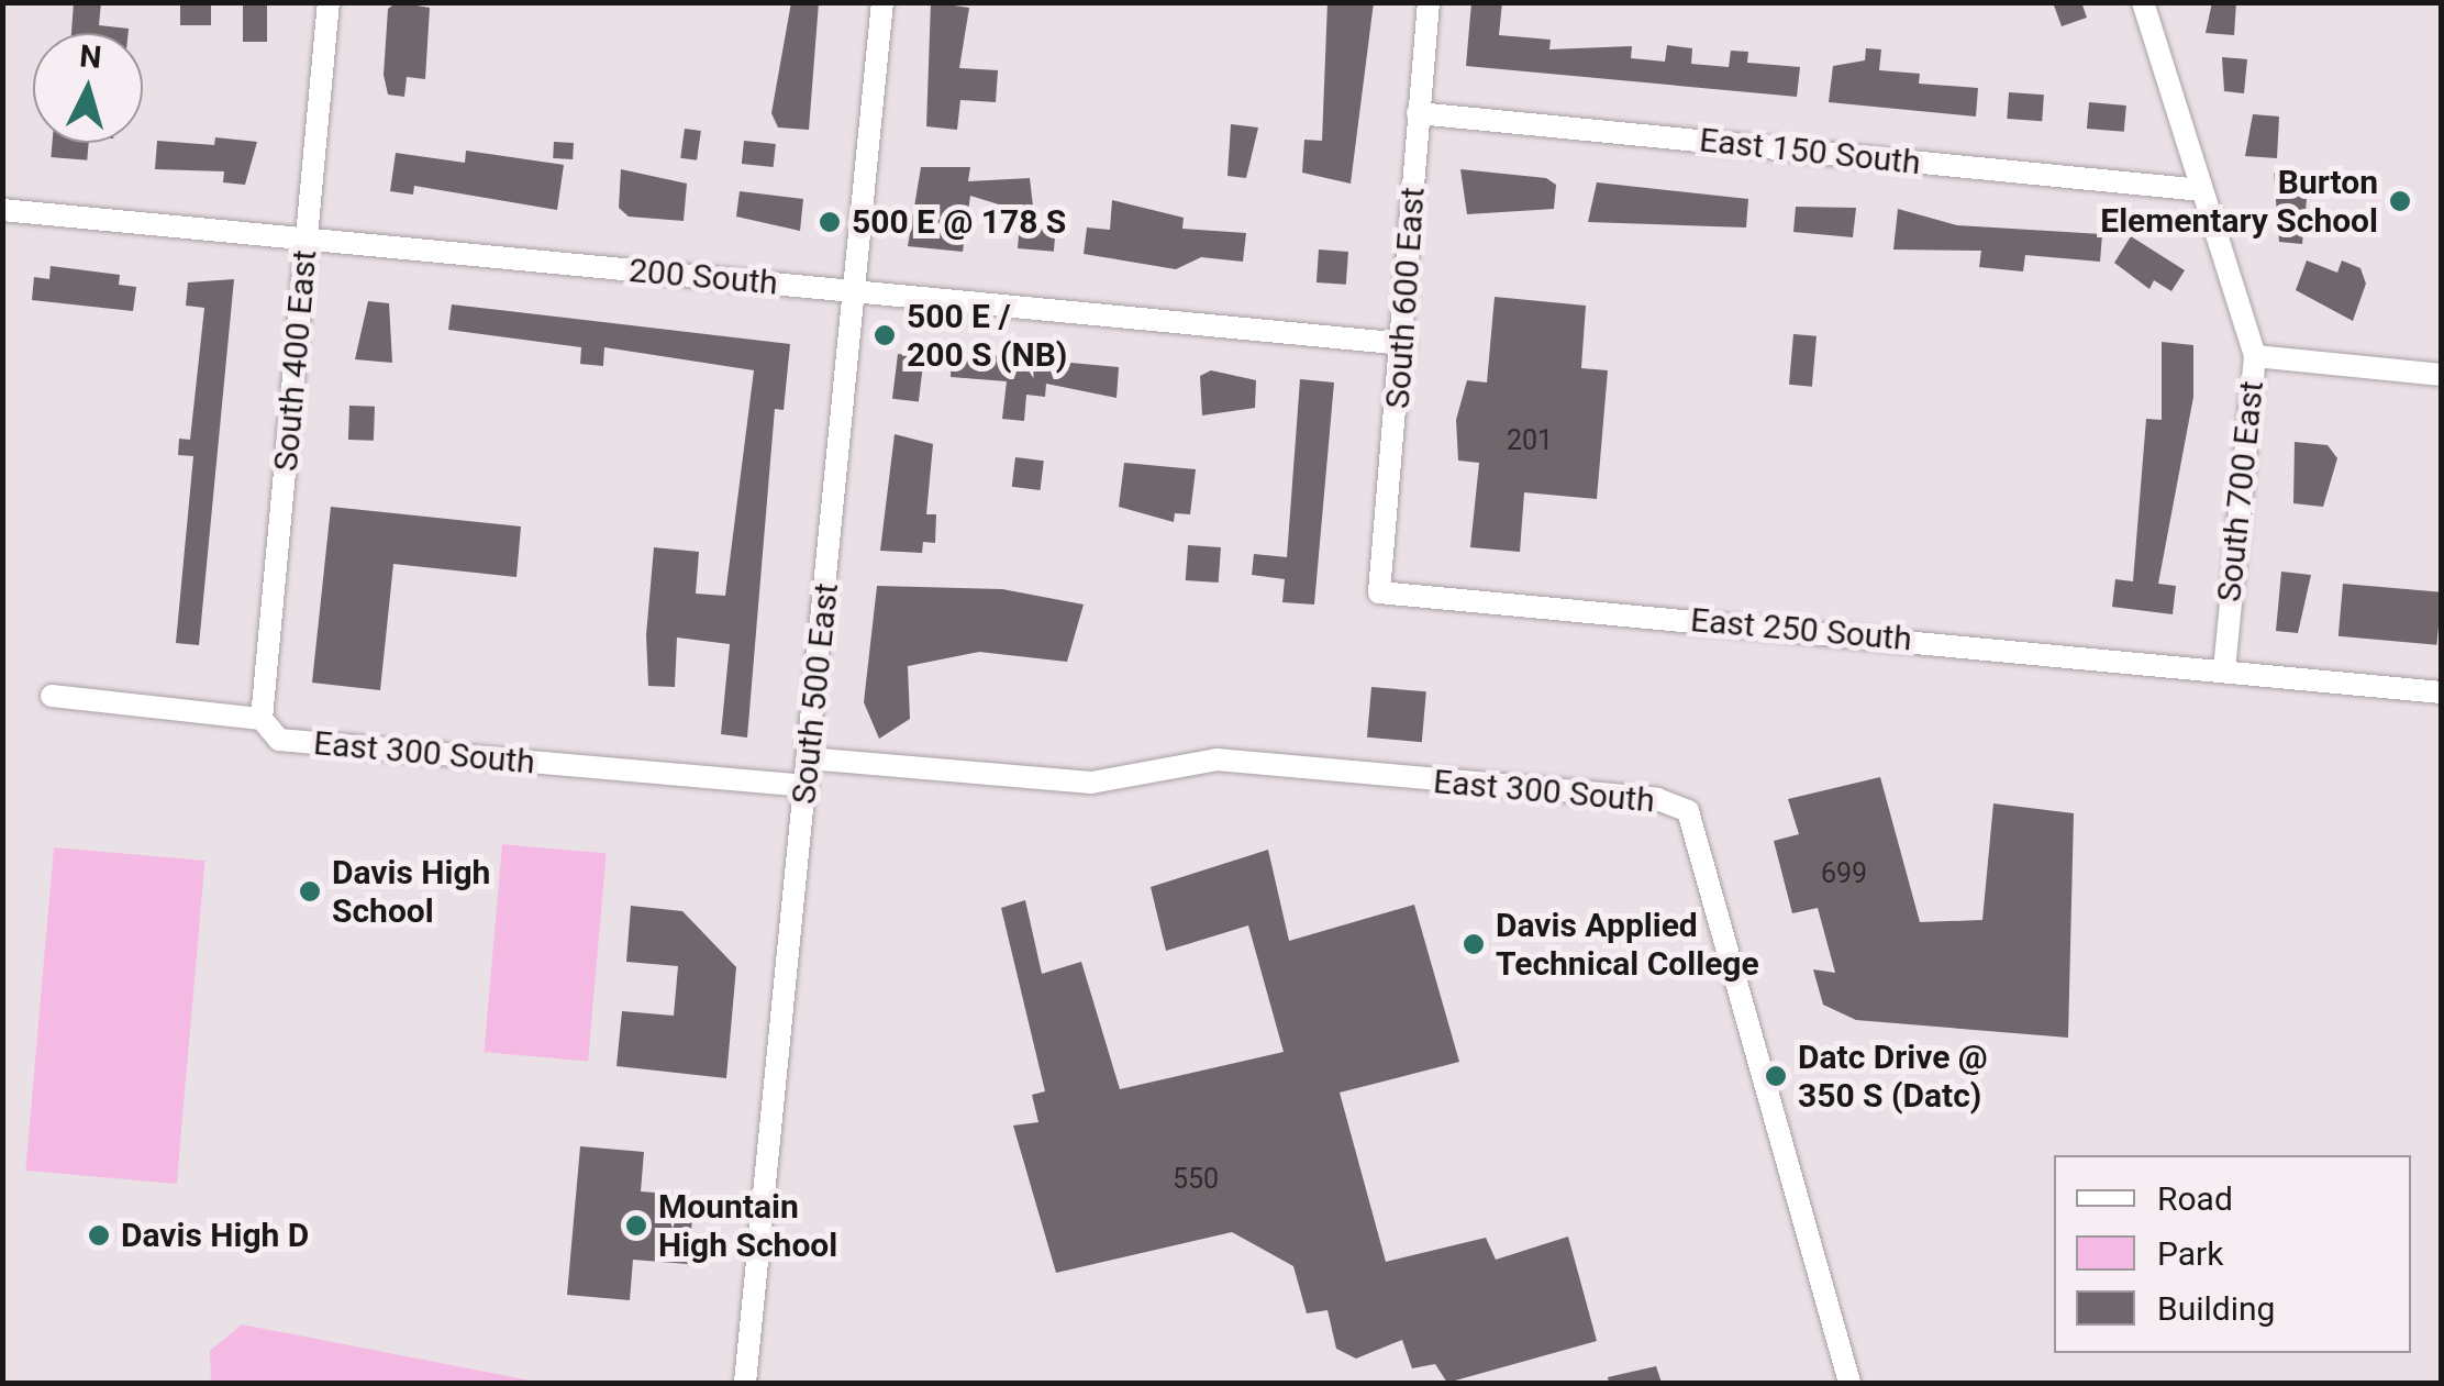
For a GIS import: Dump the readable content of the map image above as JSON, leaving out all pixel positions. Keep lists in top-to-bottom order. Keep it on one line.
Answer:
{"streets":{"street":["East 150 South","200 South","South 600 East","South 400 East","South 700 East","East 250 South","South 500 East","East 300 South"]},"crossings":[["East 150 South","South 600 East"],["East 150 South","South 700 East"],["200 South","South 600 East"],["200 South","South 400 East"],["200 South","South 500 East"],["South 600 East","East 250 South"],["South 400 East","East 300 South"],["South 700 East","East 250 South"],["South 500 East","East 300 South"]],"places":["Burton Elementary School","500 E @ 178 S","500 E / 200 S (NB)","Davis High School","Davis Applied Technical College","Datc Drive @ 350 S (Datc)","Mountain High School","Davis High D"],"house_numbers":["201","699","550"],"legend":["Road","Park","Building"],"north":"top"}
